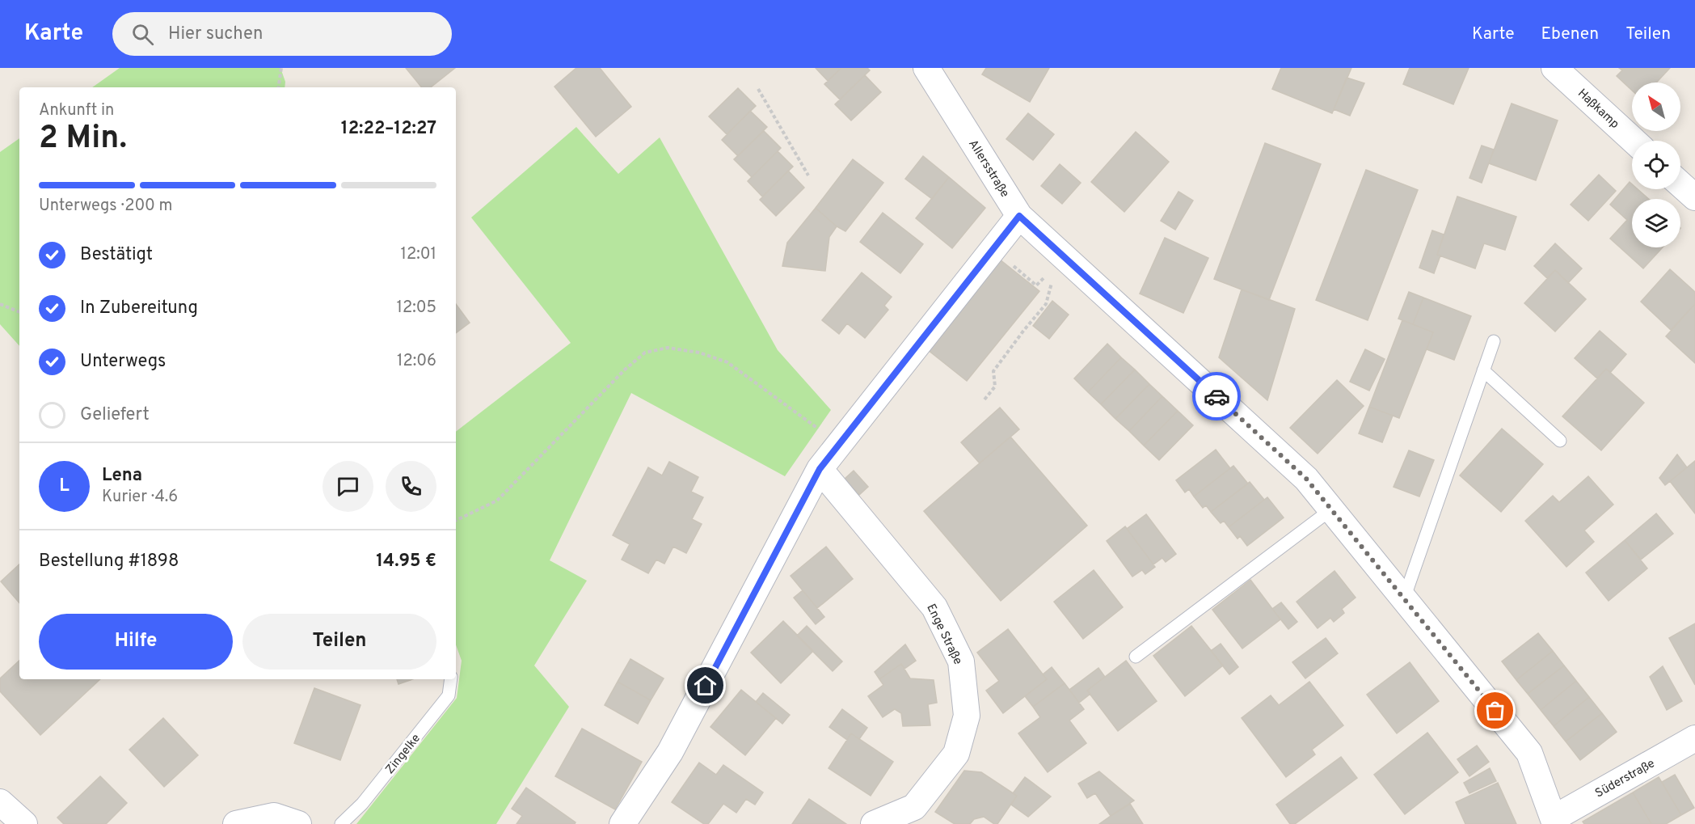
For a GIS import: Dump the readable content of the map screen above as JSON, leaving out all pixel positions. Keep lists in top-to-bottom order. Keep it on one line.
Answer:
{"streets":{"street":["Haßkamp","Allersstraße","Enge Straße","Süderstraße"],"lane":["Zingelke"]},"crossings":[["Allersstraße","Süderstraße"]],"north":"top left","page":{"header":"Karte","search":"Hier suchen","nav":["Karte","Ebenen","Teilen"],"heading":["2 Min.","Ankunft in","12:22–12:27"],"panel":["Lena","Kurier · 4.6","Bestellung #1898","14.95 €"],"bar":"Unterwegs · 200 m","list":[["Bestätigt","12:01"],["In Zubereitung","12:05"],["Unterwegs","12:06"],"Geliefert"],"round":"L","buttons":["Hilfe","Teilen"]}}
